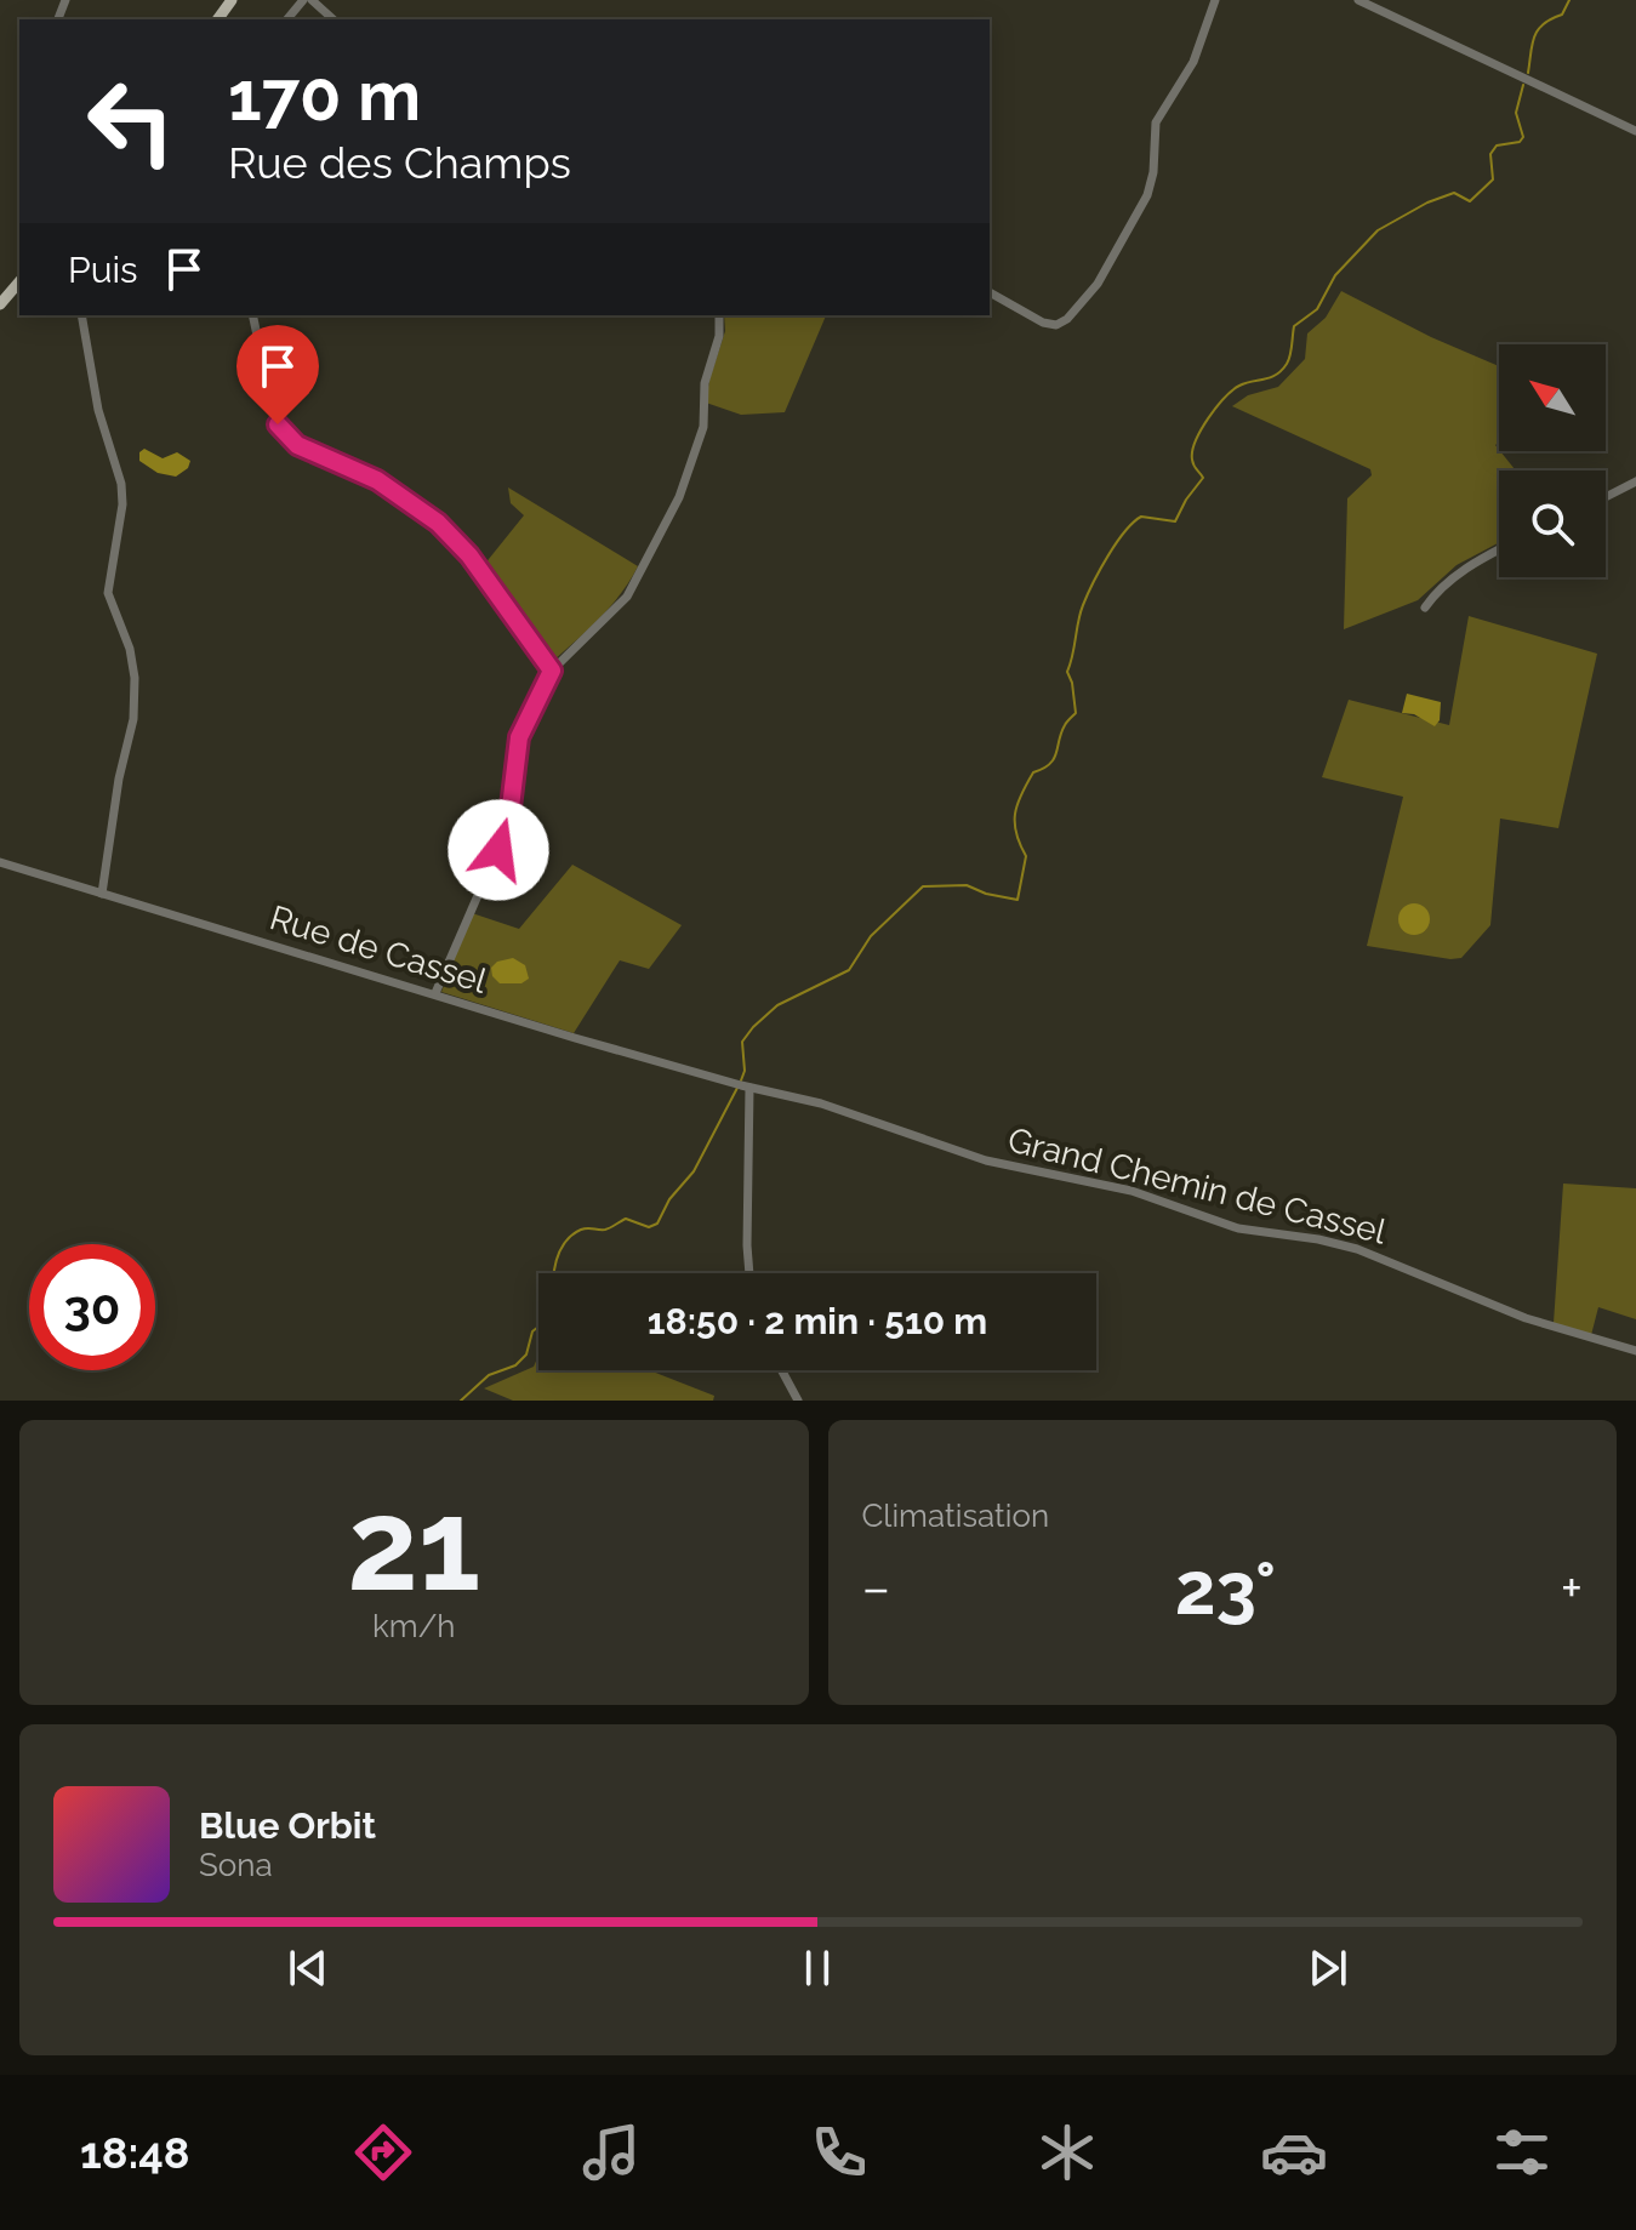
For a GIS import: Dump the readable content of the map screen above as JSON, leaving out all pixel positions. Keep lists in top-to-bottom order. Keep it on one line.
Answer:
{"streets":{"street":["Rue de Cassel","Grand Chemin de Cassel"]},"crossings":[["Rue de Cassel","Grand Chemin de Cassel"]],"north":"top left","page":{"turn":["170 m","Rue des Champs"],"then":"Puis","limit":"30","trip":"18:50 · 2 min · 510 m","tile":[["21","km/h"],"Climatisation"],"heat":["−","23°","+"],"song":["Blue Orbit","Sona"],"tabs":"18:48"}}
